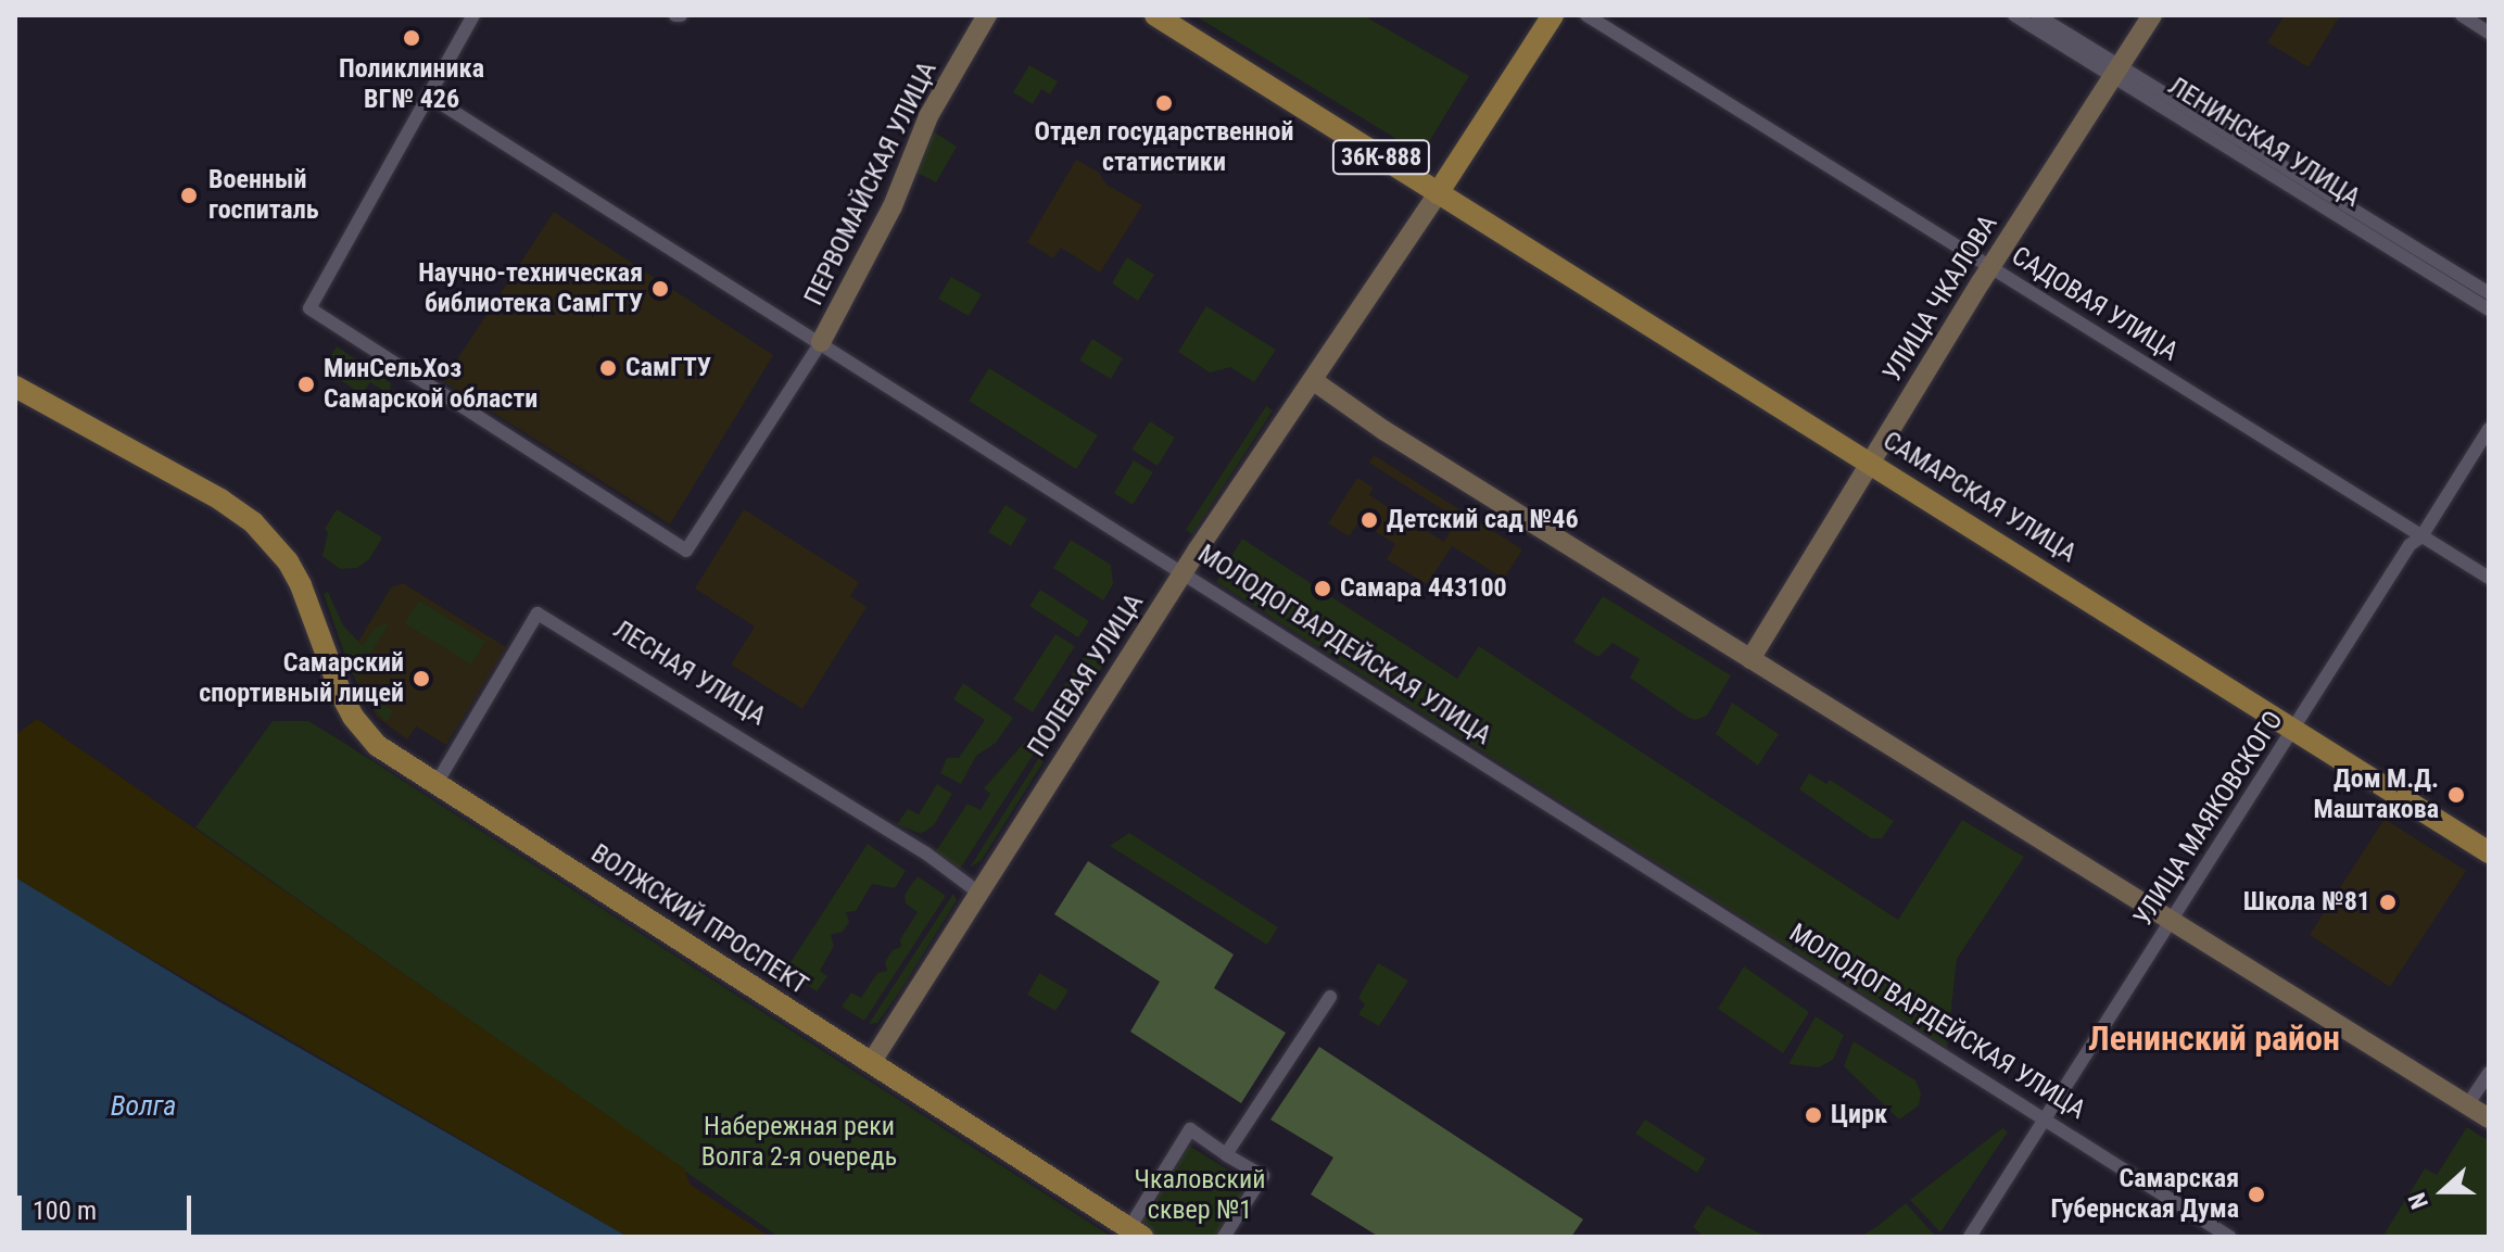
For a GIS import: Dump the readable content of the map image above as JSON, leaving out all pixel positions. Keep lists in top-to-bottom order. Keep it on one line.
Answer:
{"streets":{"main road":["36К-888","САМАРСКАЯ УЛИЦА","ВОЛЖСКИЙ ПРОСПЕКТ"],"street":["ЛЕНИНСКАЯ УЛИЦА","ПЕРВОМАЙСКАЯ УЛИЦА","УЛИЦА ЧКАЛОВА","САДОВАЯ УЛИЦА","МОЛОДОГВАРДЕЙСКАЯ УЛИЦА","ЛЕСНАЯ УЛИЦА","ПОЛЕВАЯ УЛИЦА","УЛИЦА МАЯКОВСКОГО"]},"crossings":[["ЛЕНИНСКАЯ УЛИЦА","УЛИЦА ЧКАЛОВА"],["36К-888","САМАРСКАЯ УЛИЦА"],["36К-888","ПОЛЕВАЯ УЛИЦА"],["ПЕРВОМАЙСКАЯ УЛИЦА","МОЛОДОГВАРДЕЙСКАЯ УЛИЦА"],["УЛИЦА ЧКАЛОВА","САДОВАЯ УЛИЦА"],["УЛИЦА ЧКАЛОВА","САМАРСКАЯ УЛИЦА"],["САДОВАЯ УЛИЦА","УЛИЦА МАЯКОВСКОГО"],["САМАРСКАЯ УЛИЦА","ПОЛЕВАЯ УЛИЦА"],["САМАРСКАЯ УЛИЦА","УЛИЦА МАЯКОВСКОГО"],["МОЛОДОГВАРДЕЙСКАЯ УЛИЦА","ПОЛЕВАЯ УЛИЦА"],["МОЛОДОГВАРДЕЙСКАЯ УЛИЦА","УЛИЦА МАЯКОВСКОГО"],["ЛЕСНАЯ УЛИЦА","ПОЛЕВАЯ УЛИЦА"],["ЛЕСНАЯ УЛИЦА","ВОЛЖСКИЙ ПРОСПЕКТ"],["ПОЛЕВАЯ УЛИЦА","ВОЛЖСКИЙ ПРОСПЕКТ"]],"districts":["Ленинский район"],"water":["Волга"],"parks":["Набережная реки Волга 2-я очередь","Чкаловский сквер №1"],"places":["Поликлиника ВГ№ 426","Отдел государственной статистики","Военный госпиталь","Научно-техническая библиотека СамГТУ","СамГТУ","МинСельХоз Самарской области","Детский сад №46","Самара 443100","Самарский спортивный лицей","Дом М.Д. Маштакова","Школа №81","Цирк","Самарская Губернская Дума"],"scale_bar":"100 m","north":"left"}
